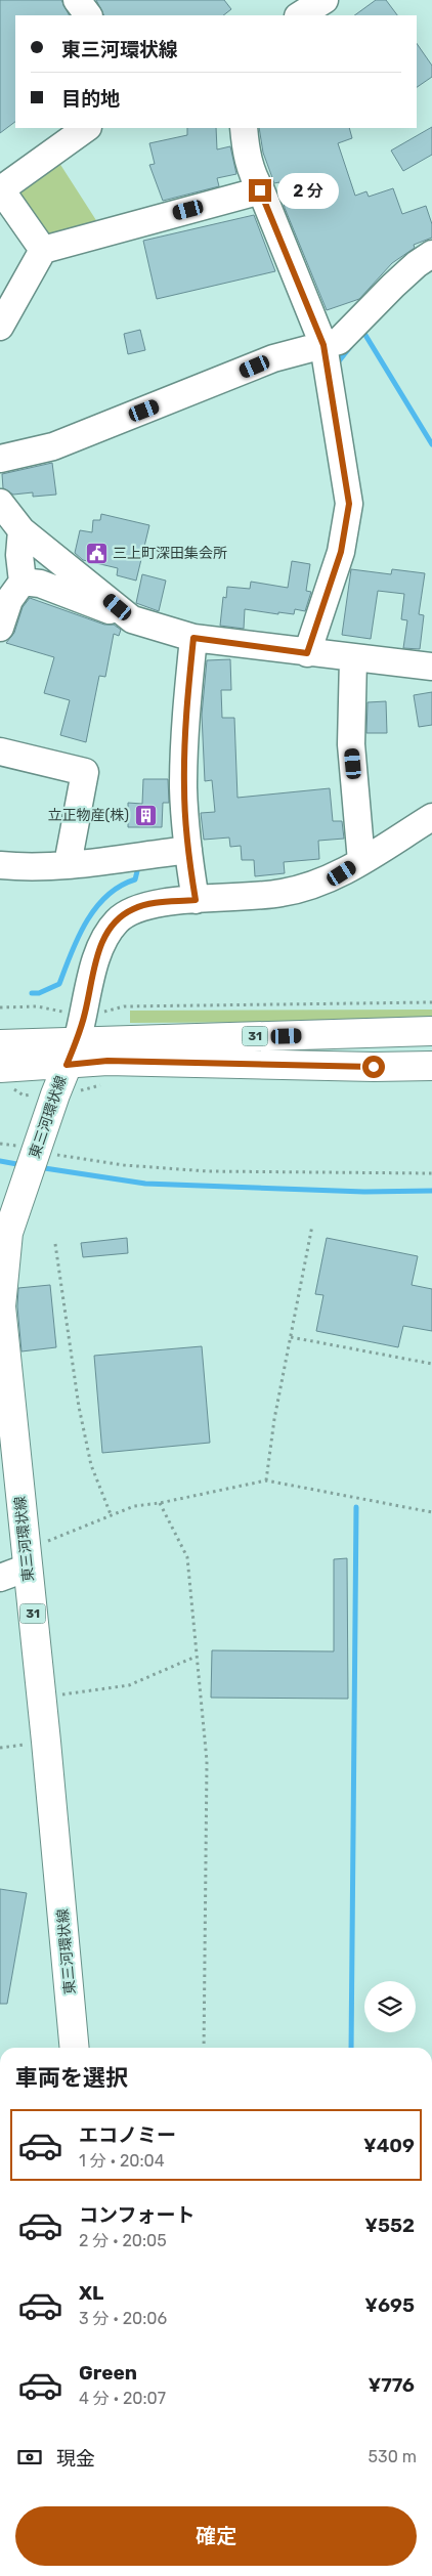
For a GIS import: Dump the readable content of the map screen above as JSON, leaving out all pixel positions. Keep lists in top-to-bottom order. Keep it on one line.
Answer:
{"streets":{"main road":["31","東三河環状線"]},"places":{"public building":["三上町深田集会所"],"building":["立正物産(株)"]},"page":{"banner":["東三河環状線","目的地"],"bubble":"2 分","heading":"車両を選択","list":[{"name":"エコノミー","note":"1 分 · 20:04","value":"¥409"},{"name":"コンフォート","note":"2 分 · 20:05","value":"¥552"},{"name":"XL","note":"3 分 · 20:06","value":"¥695"},{"name":"Green","note":"4 分 · 20:07","value":"¥776"}],"pay":["現金","530 m"],"buttons":"確定"}}
